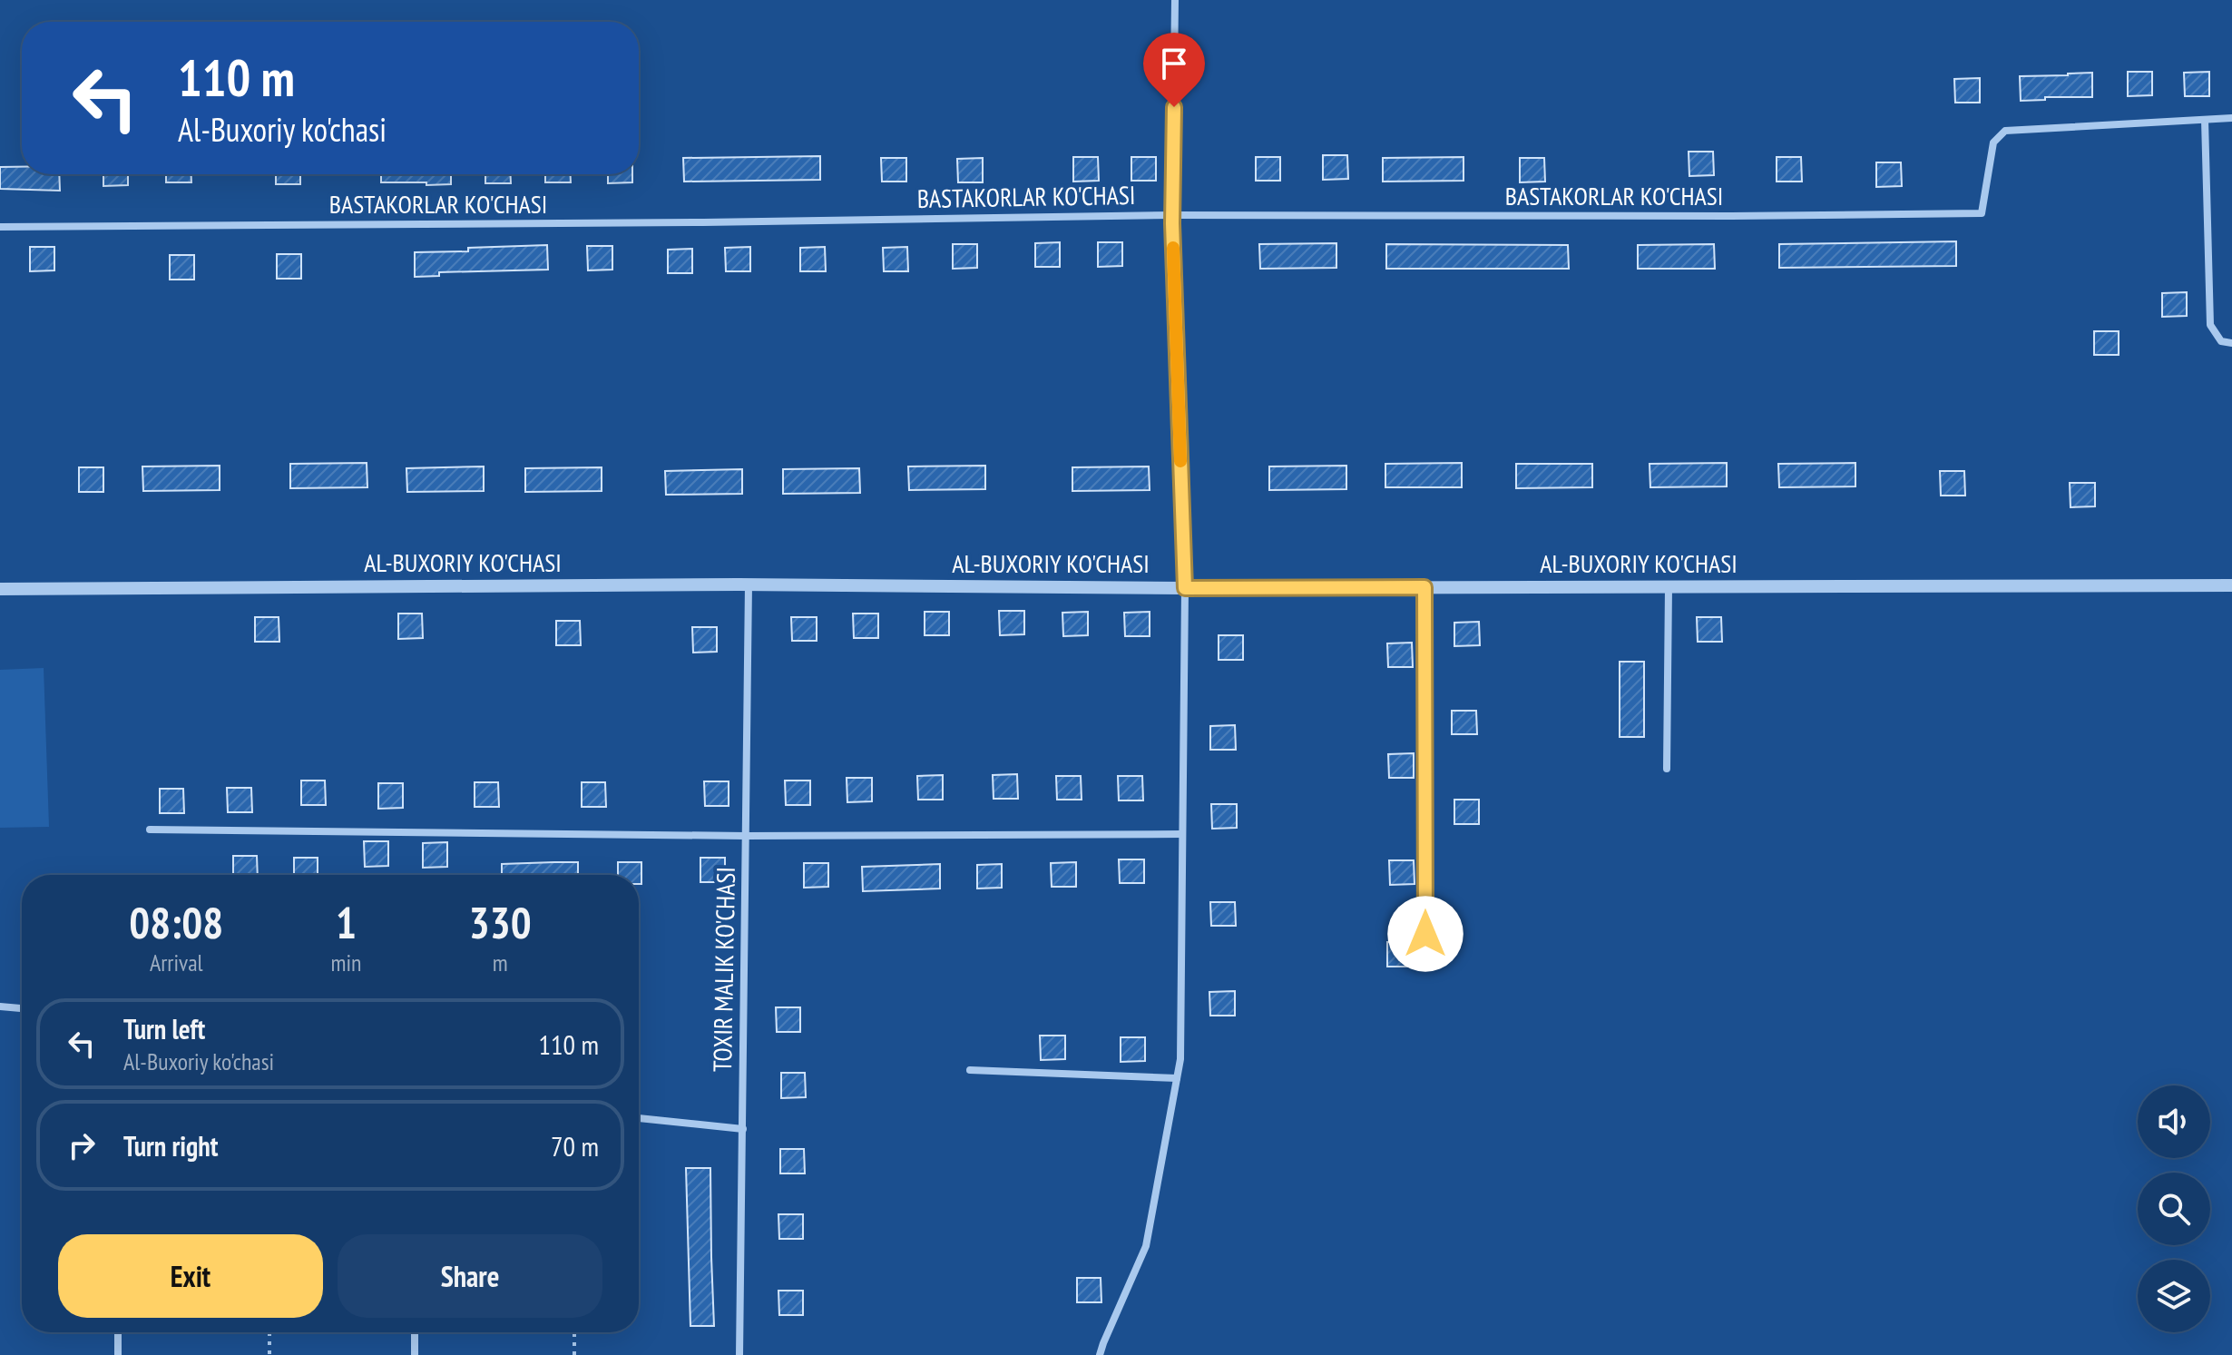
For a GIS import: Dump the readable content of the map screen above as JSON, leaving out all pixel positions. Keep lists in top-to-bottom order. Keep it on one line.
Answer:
{"streets":{"street":["BASTAKORLAR KO'CHASI","AL-BUXORIY KO'CHASI","TOXIR MALIK KO'CHASI"]},"crossings":[["AL-BUXORIY KO'CHASI","TOXIR MALIK KO'CHASI"]],"page":{"turn":["110 m","Al-Buxoriy ko'chasi"],"eta":["08:08","Arrival","1","min","330","m"],"list":[{"name":"Turn left","note":"Al-Buxoriy ko'chasi","value":"110 m"},{"name":"Turn right","value":"70 m"}],"buttons":["Exit","Share"]}}
